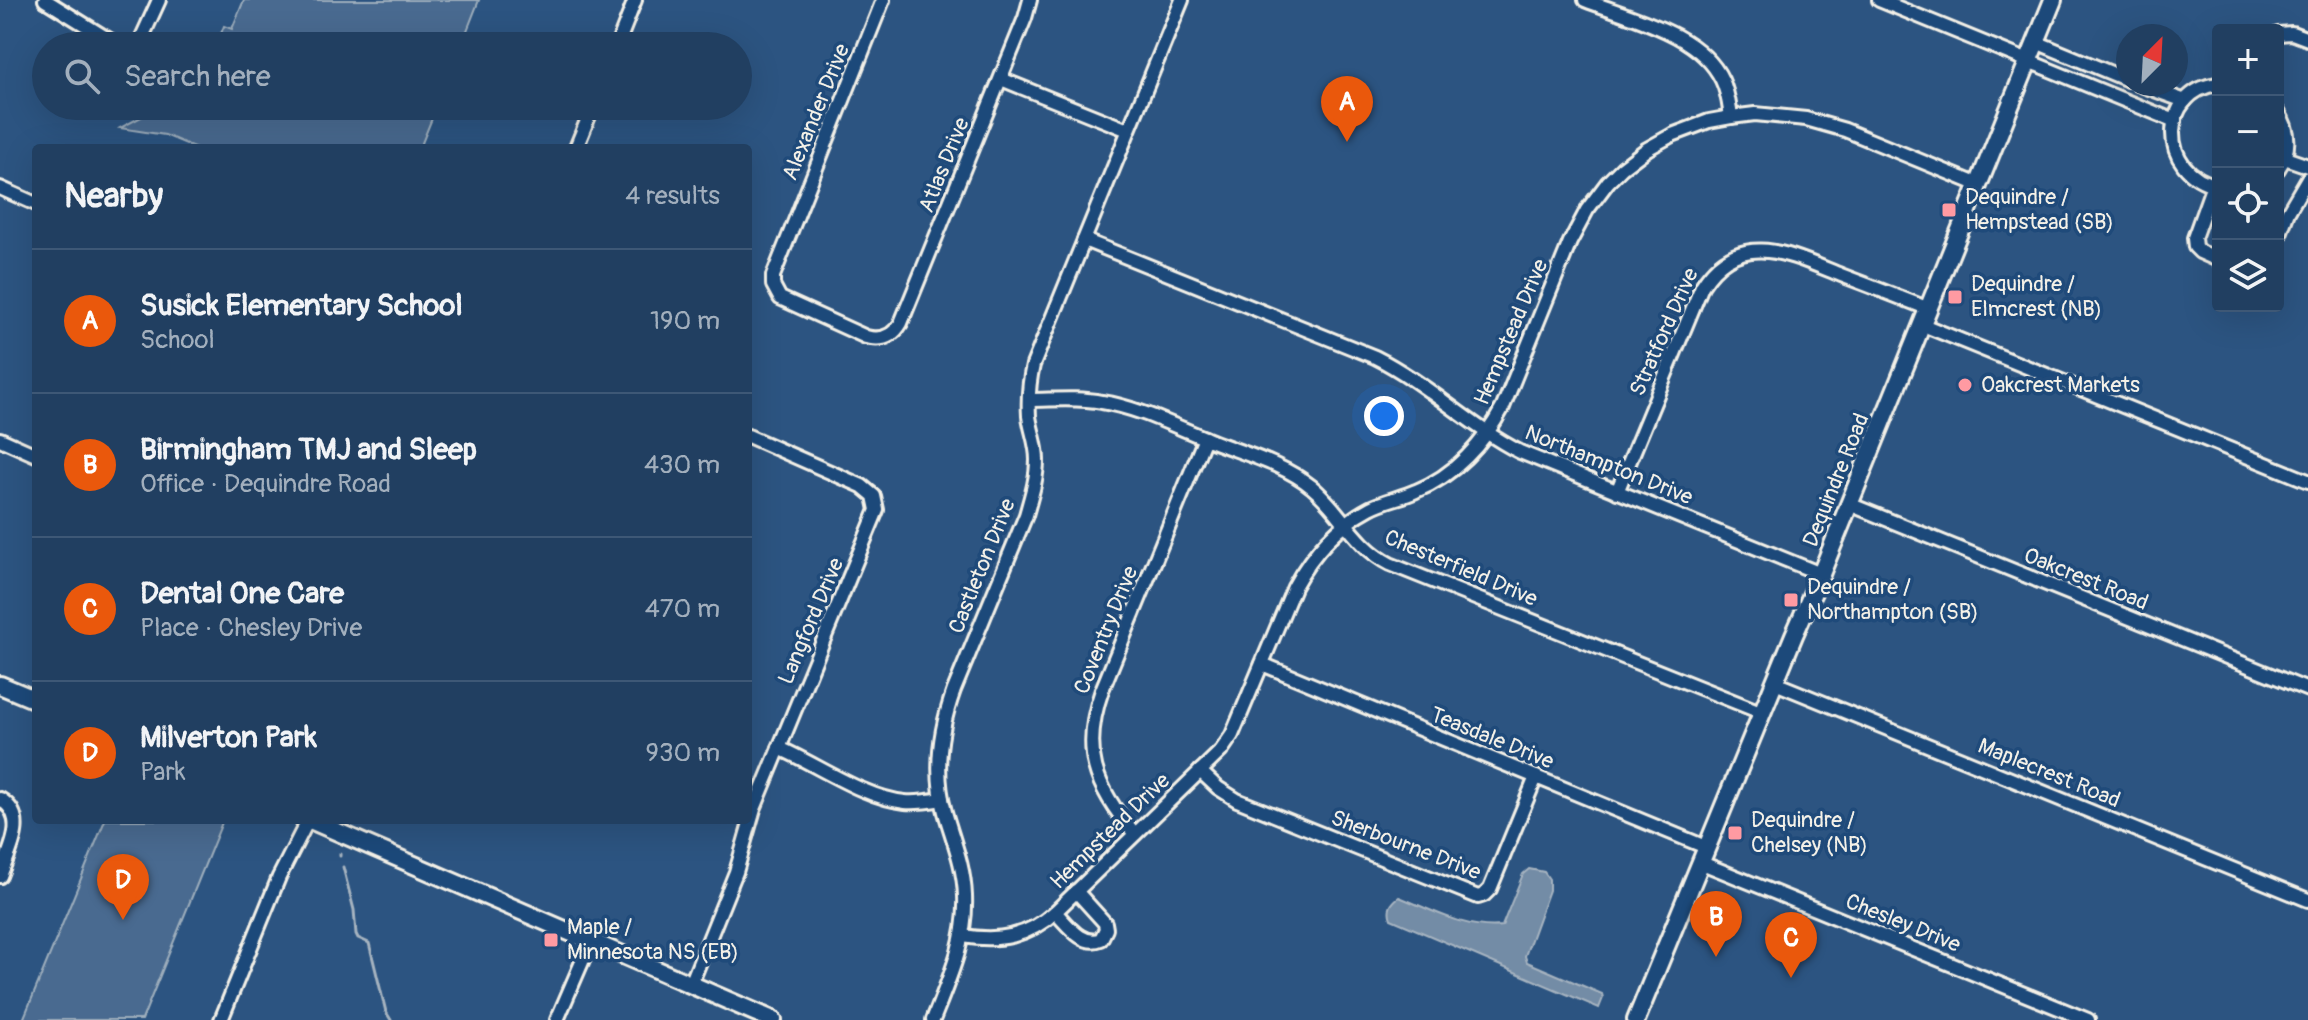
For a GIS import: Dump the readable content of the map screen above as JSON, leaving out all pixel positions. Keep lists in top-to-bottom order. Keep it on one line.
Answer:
{"streets":{"main road":["Dequindre Road"],"street":["Alexander Drive","Atlas Drive","Hempstead Drive","Stratford Drive","Northampton Drive","Castleton Drive","Chesterfield Drive","Oakcrest Road","Langford Drive","Coventry Drive","Teasdale Drive","Maplecrest Road","Sherbourne Drive","Chesley Drive"]},"crossings":[["Alexander Drive","Atlas Drive"],["Hempstead Drive","Northampton Drive"],["Hempstead Drive","Dequindre Road"],["Hempstead Drive","Castleton Drive"],["Hempstead Drive","Chesterfield Drive"],["Hempstead Drive","Coventry Drive"],["Hempstead Drive","Teasdale Drive"],["Hempstead Drive","Sherbourne Drive"],["Stratford Drive","Northampton Drive"],["Stratford Drive","Dequindre Road"],["Northampton Drive","Dequindre Road"],["Northampton Drive","Castleton Drive"],["Dequindre Road","Chesterfield Drive"],["Dequindre Road","Oakcrest Road"],["Dequindre Road","Teasdale Drive"],["Dequindre Road","Maplecrest Road"],["Dequindre Road","Chesley Drive"],["Castleton Drive","Chesterfield Drive"],["Chesterfield Drive","Coventry Drive"],["Teasdale Drive","Sherbourne Drive"],["Teasdale Drive","Chesley Drive"]],"places":{"transit":["Dequindre / Hempstead (SB)","Dequindre / Elmcrest (NB)","Dequindre / Northampton (SB)","Dequindre / Chelsey (NB)","Maple / Minnesota NS (EB)"],"other":["Oakcrest Markets"]},"north":"top right","page":{"map_buttons":["+","−"],"search":"Search here","pins":["A","D","B","C"],"heading":["Nearby","4 results"],"list":[{"mark":"A","name":"Susick Elementary School","note":"School","value":"190 m"},{"mark":"B","name":"Birmingham TMJ and Sleep","note":"Office · Dequindre Road","value":"430 m"},{"mark":"C","name":"Dental One Care","note":"Place · Chesley Drive","value":"470 m"},{"mark":"D","name":"Milverton Park","note":"Park","value":"930 m"}]}}
